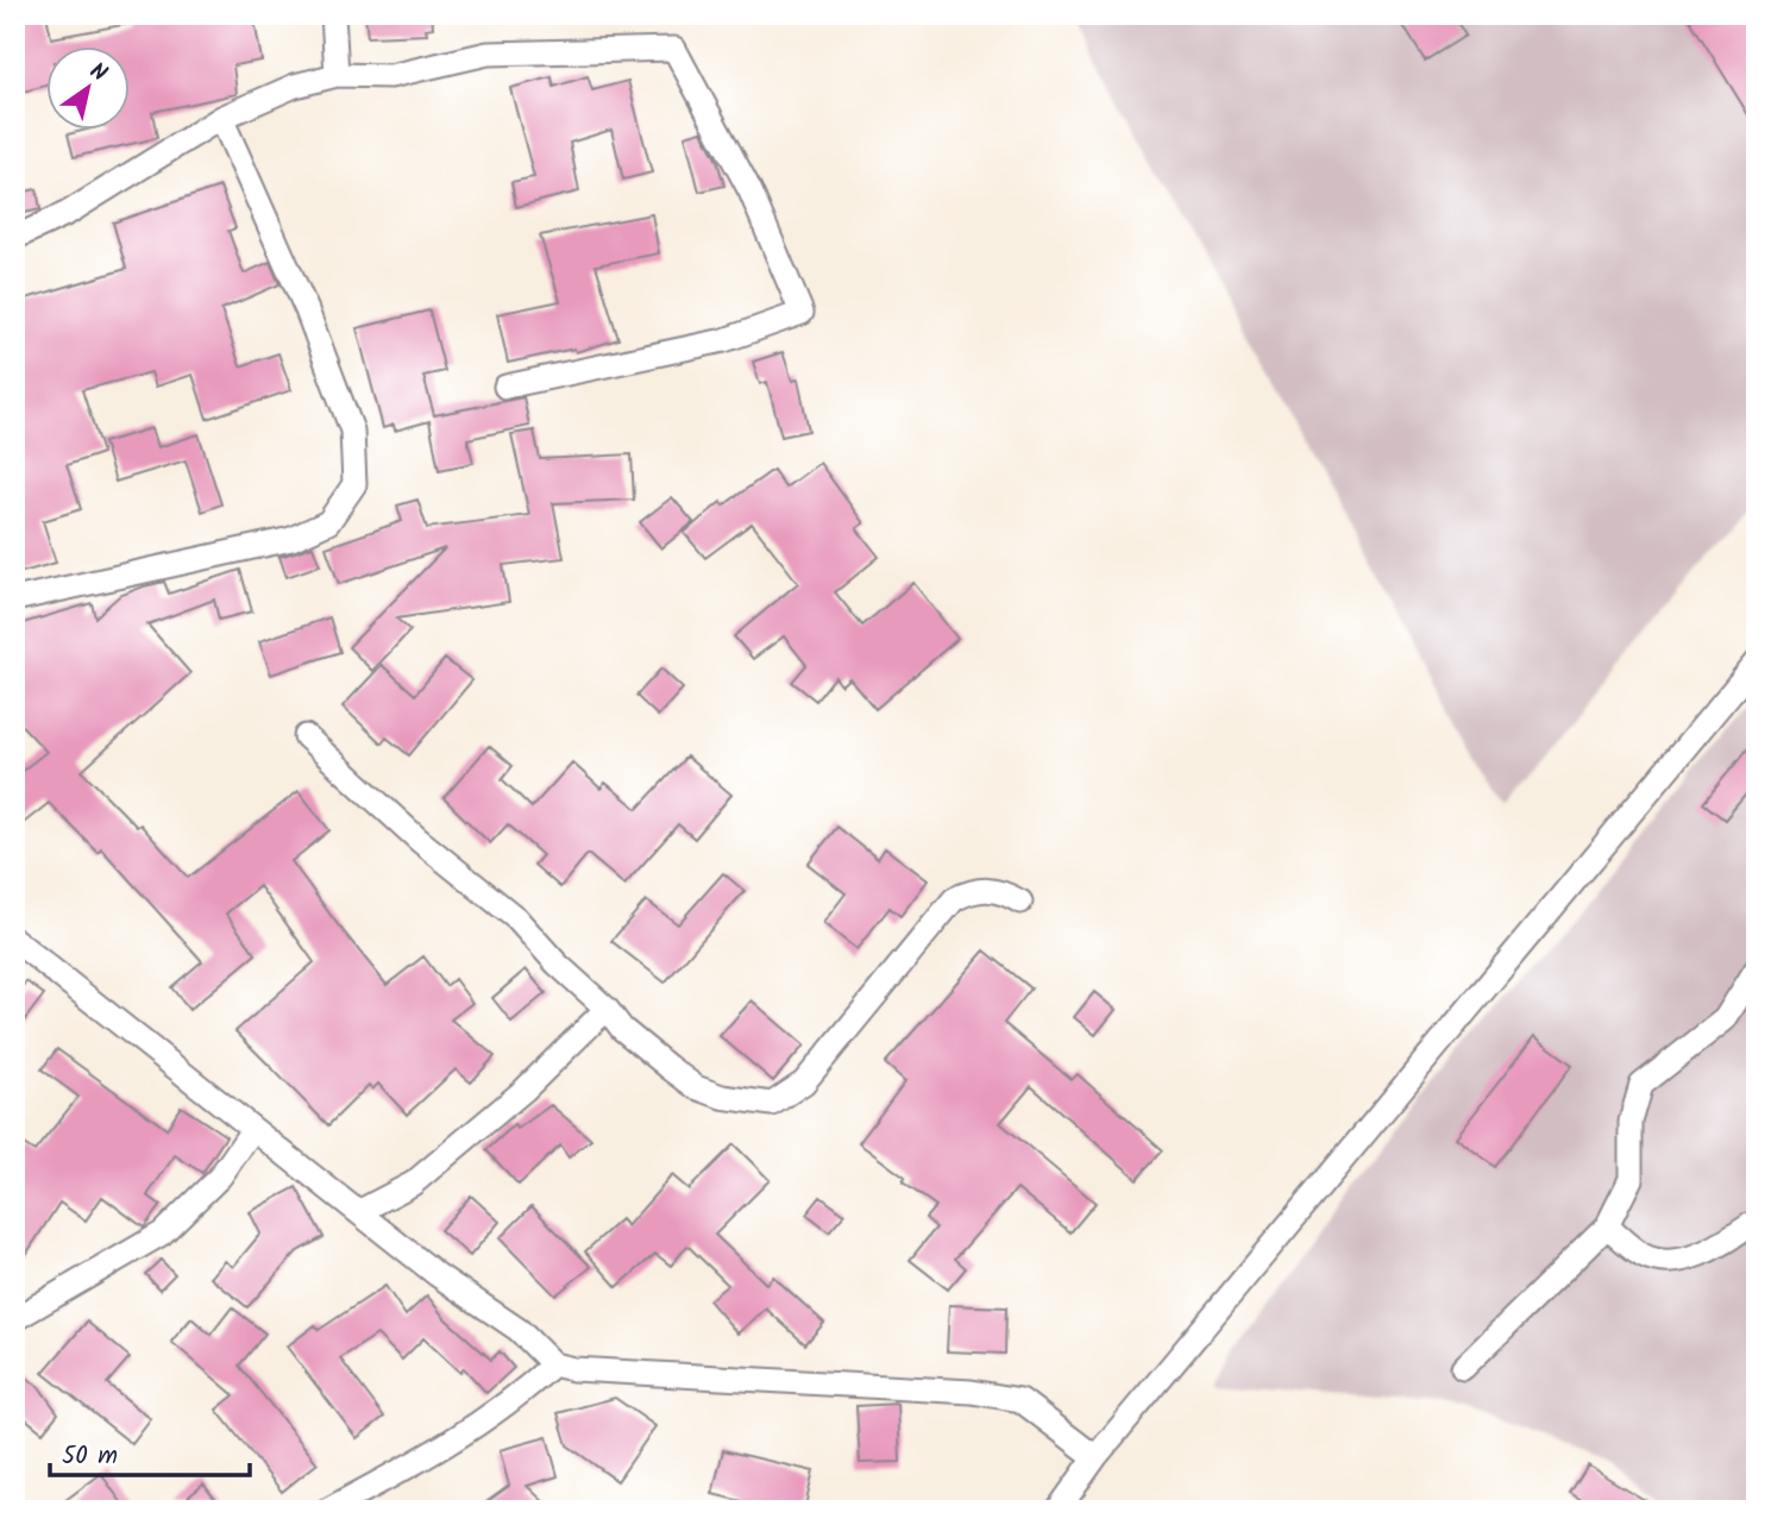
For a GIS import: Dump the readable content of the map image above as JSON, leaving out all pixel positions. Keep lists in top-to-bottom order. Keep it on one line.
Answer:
{"scale_bar":"50 m","north":"top right"}
